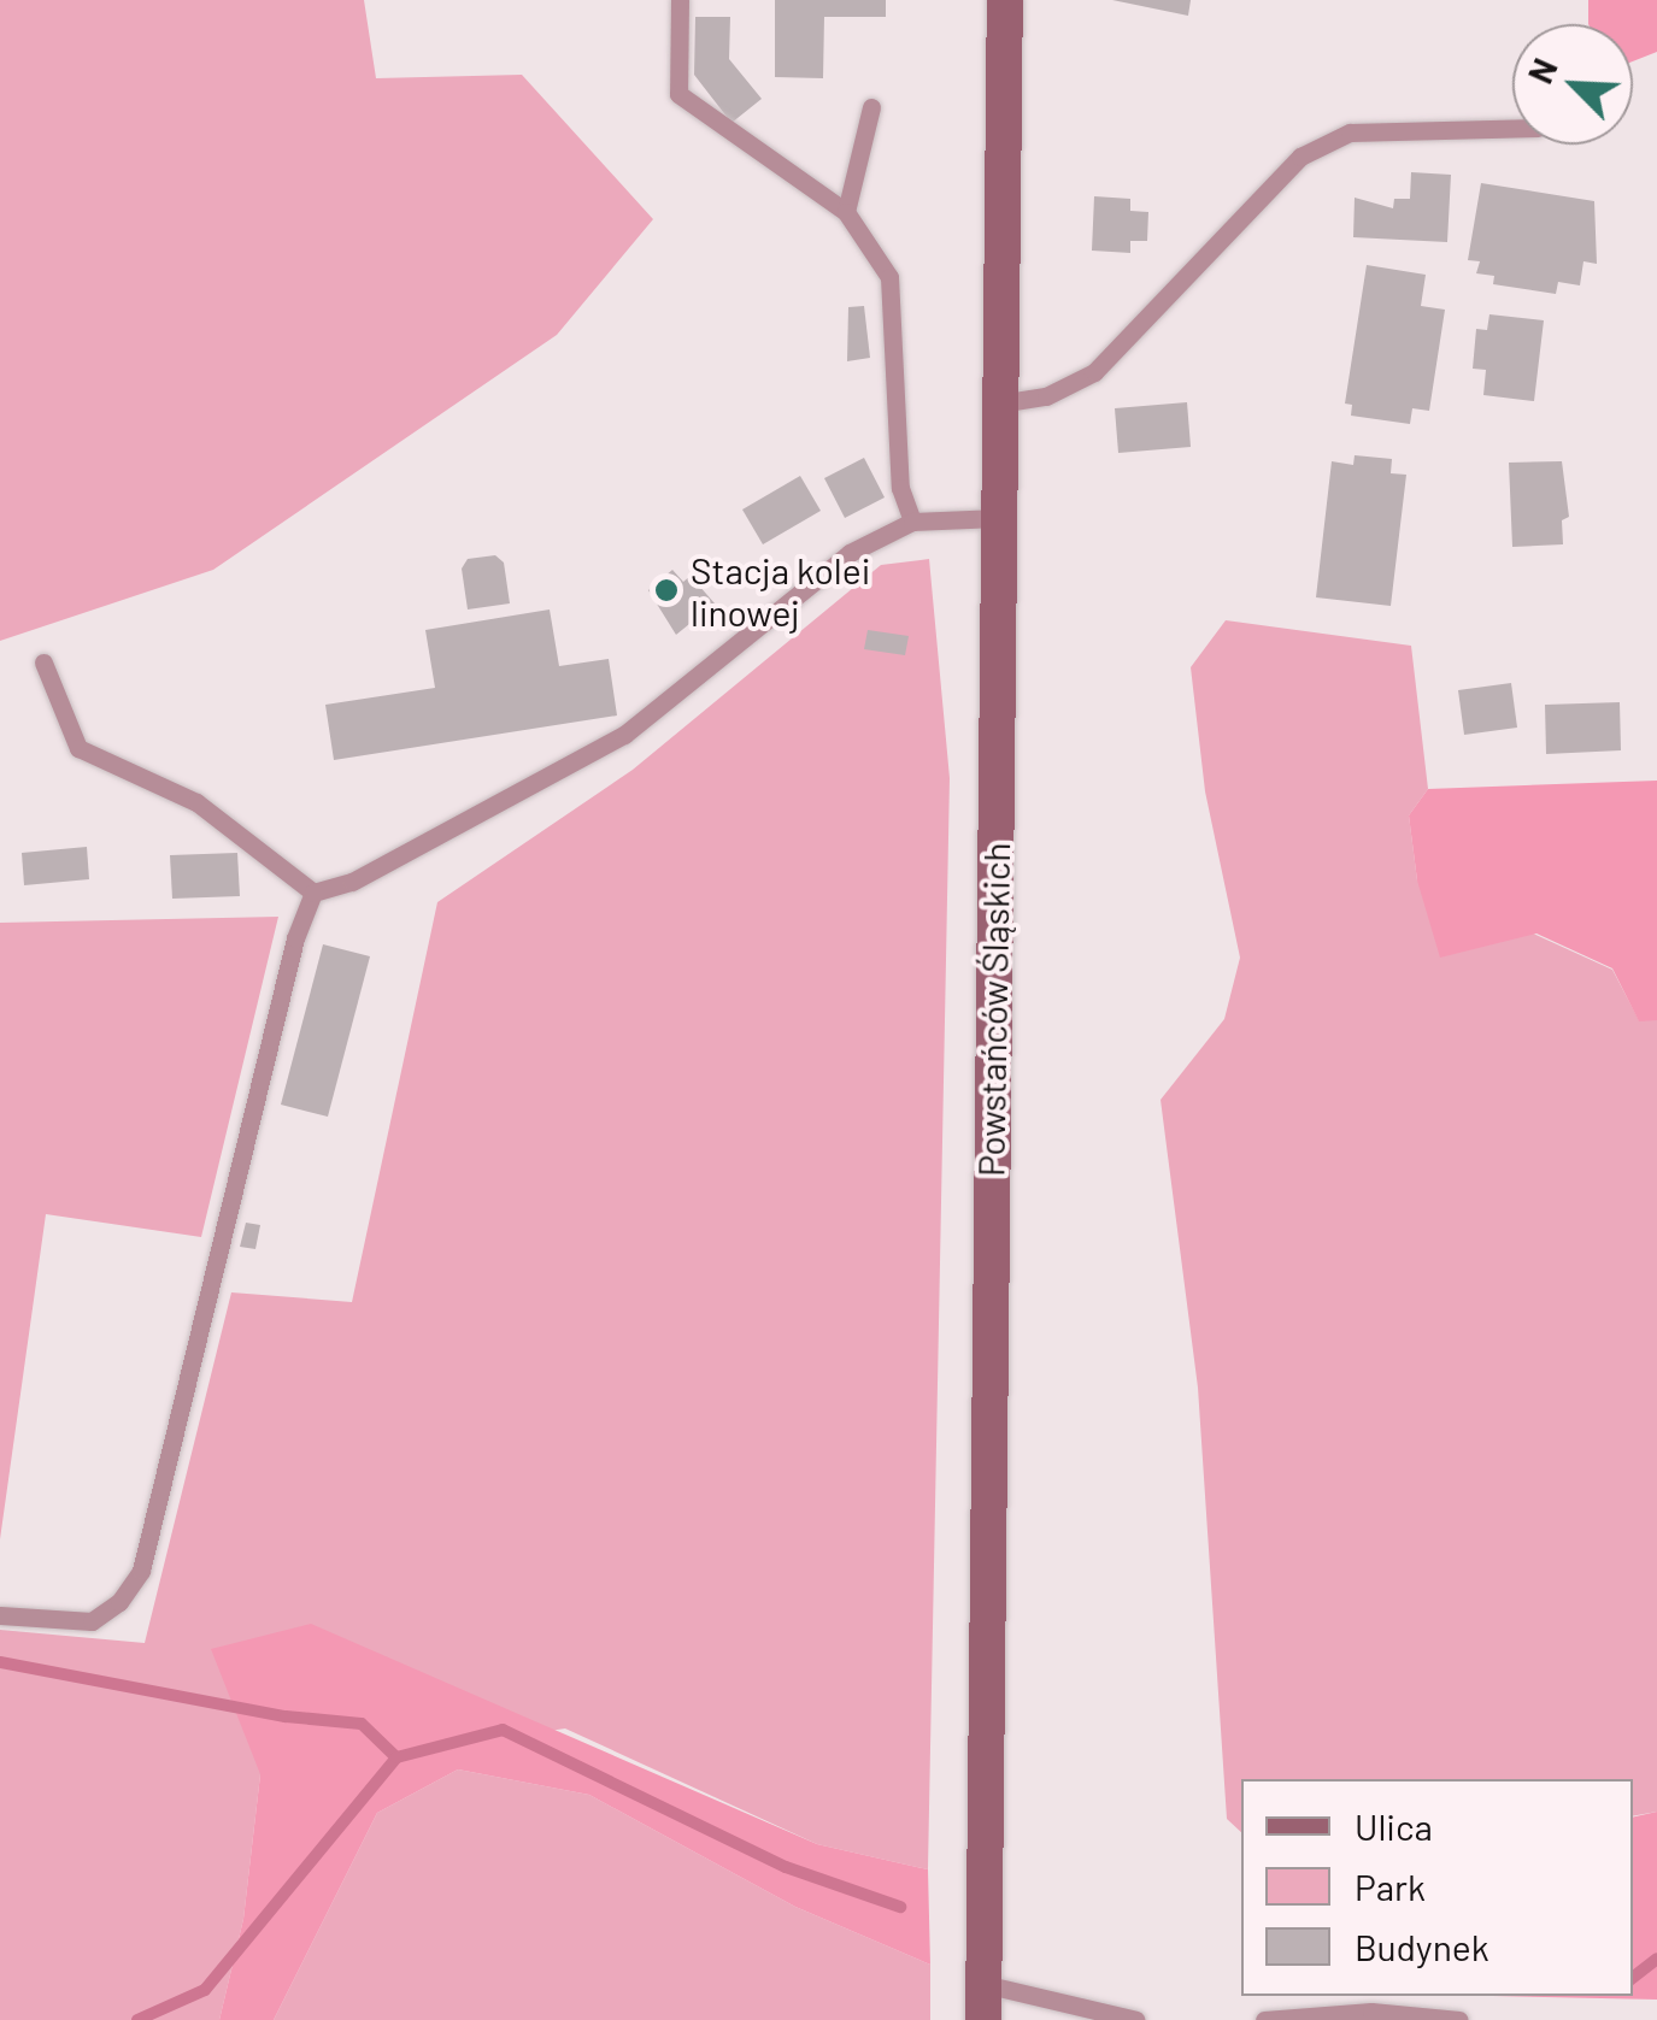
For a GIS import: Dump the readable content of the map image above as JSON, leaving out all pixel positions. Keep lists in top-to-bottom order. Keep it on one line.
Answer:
{"streets":{"street":["Powstańców Śląskich"]},"places":["Stacja kolei linowej"],"legend":["Ulica","Park","Budynek"],"north":"top left"}
